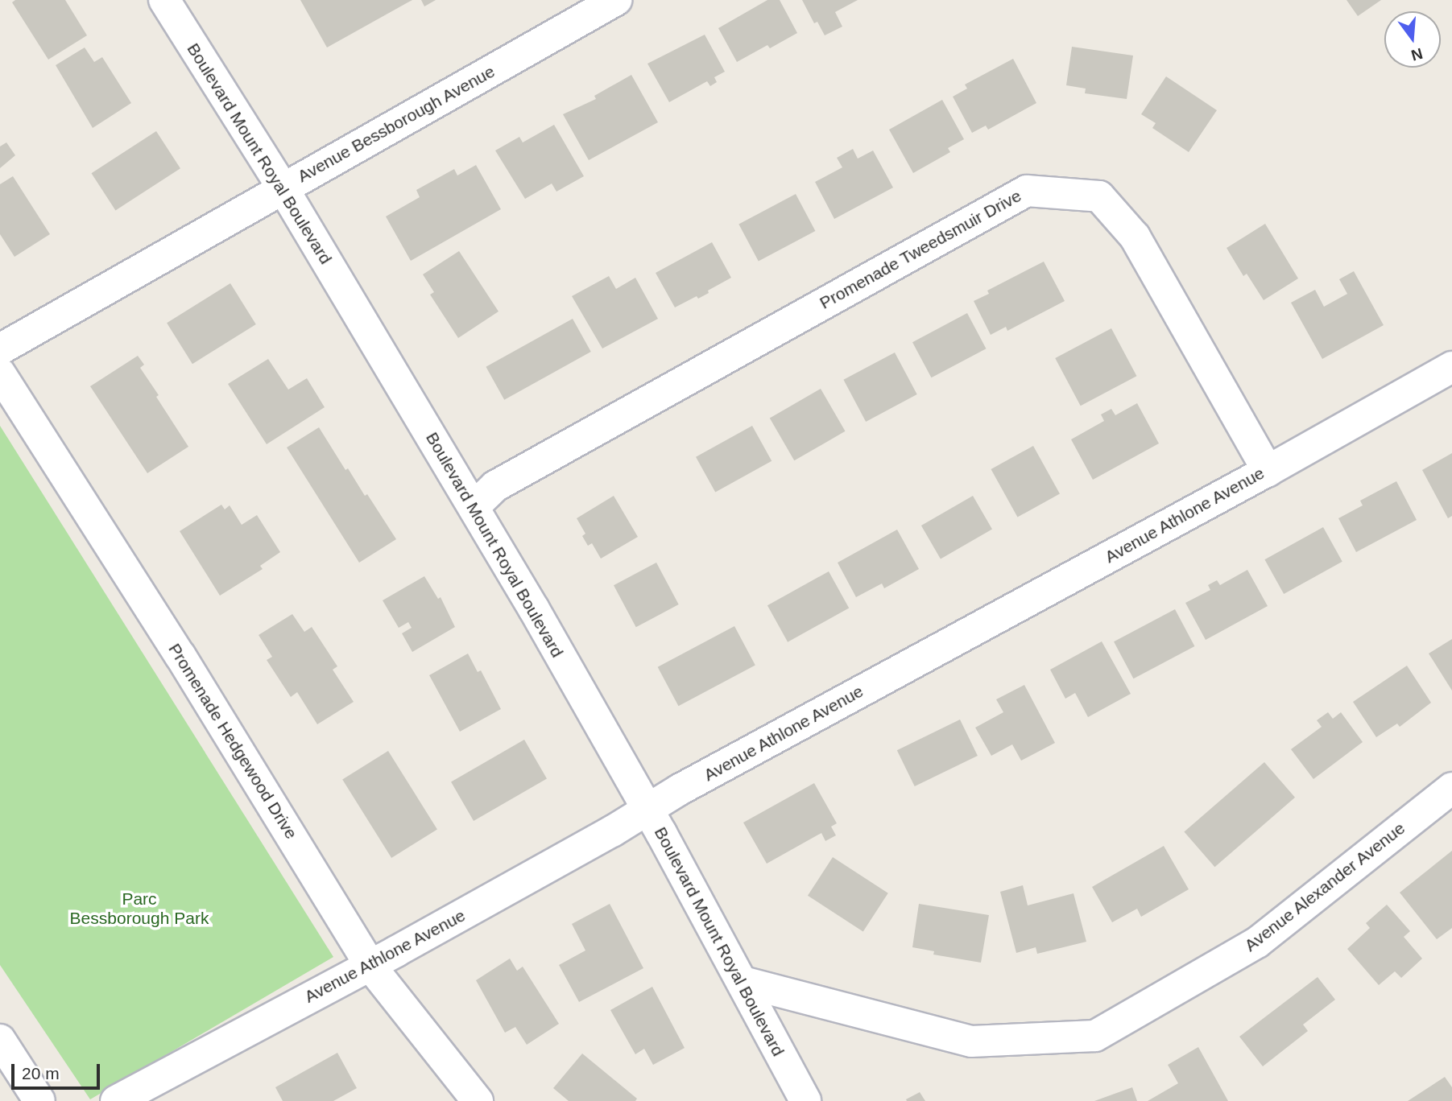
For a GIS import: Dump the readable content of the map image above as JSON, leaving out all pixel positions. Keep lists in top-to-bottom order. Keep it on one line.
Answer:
{"streets":{"street":["Avenue Bessborough Avenue","Boulevard Mount Royal Boulevard","Promenade Tweedsmuir Drive","Avenue Athlone Avenue","Promenade Hedgewood Drive","Avenue Alexander Avenue"]},"crossings":[["Avenue Bessborough Avenue","Boulevard Mount Royal Boulevard"],["Boulevard Mount Royal Boulevard","Promenade Tweedsmuir Drive"],["Boulevard Mount Royal Boulevard","Avenue Athlone Avenue"],["Boulevard Mount Royal Boulevard","Avenue Alexander Avenue"],["Promenade Tweedsmuir Drive","Avenue Athlone Avenue"],["Avenue Athlone Avenue","Promenade Hedgewood Drive"]],"parks":["Parc Bessborough Park"],"scale_bar":"20 m","north":"bottom"}
